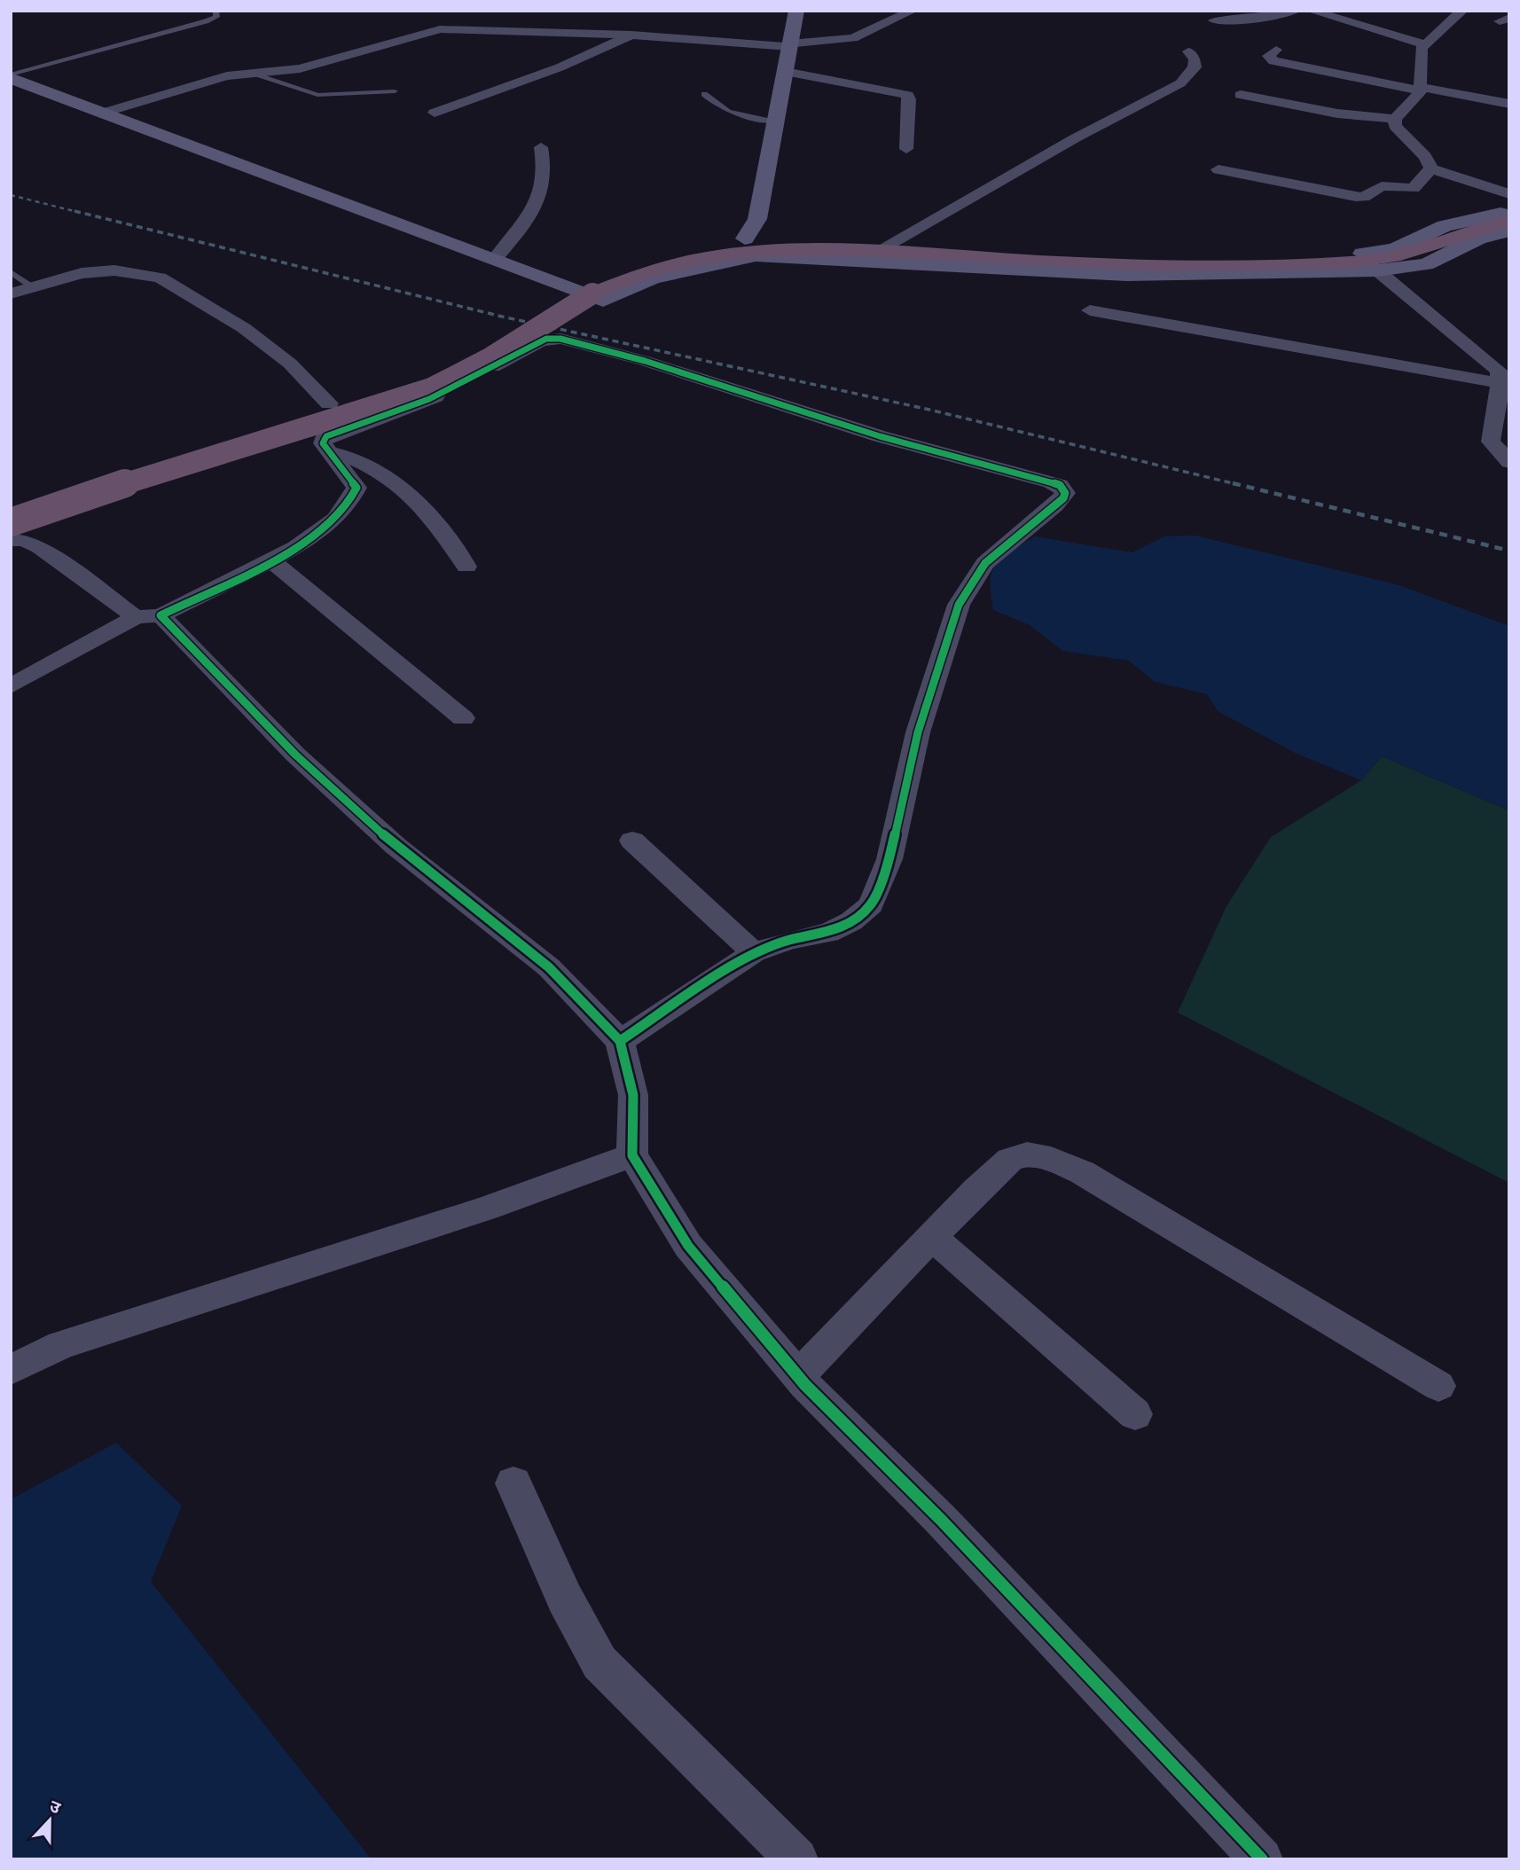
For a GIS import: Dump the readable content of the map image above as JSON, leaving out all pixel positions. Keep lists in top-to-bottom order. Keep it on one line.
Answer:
{"north":"top"}
